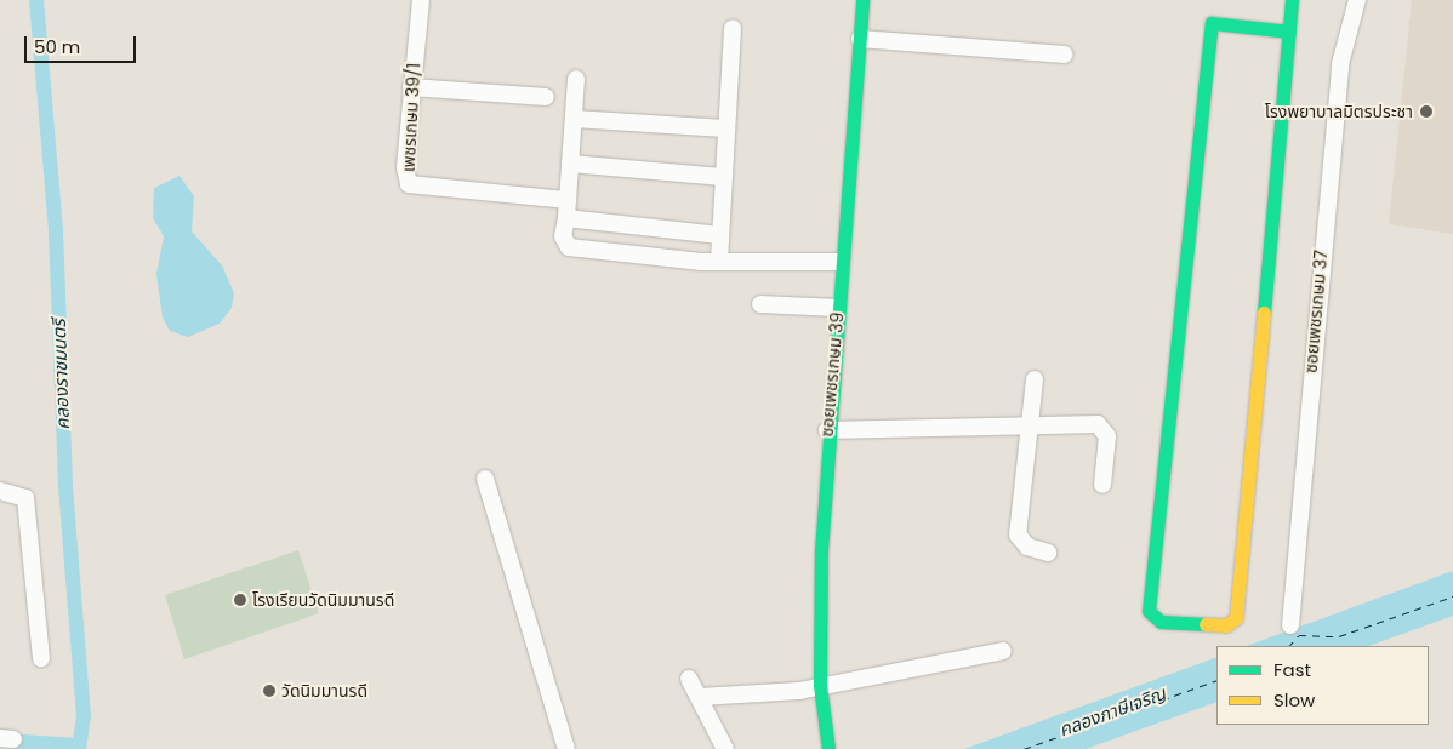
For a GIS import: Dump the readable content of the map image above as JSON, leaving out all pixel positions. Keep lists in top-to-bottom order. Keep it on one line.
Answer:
{"streets":{"street":["เพชรเกษม 39/1","ซอยเพชรเกษม 37","ซอยเพชรเกษม 39"]},"water":["คลองราชมนตรี","คลองภาษีเจริญ"],"places":["โรงพยาบาลมิตรประชา","โรงเรียนวัดนิมมานรดี","วัดนิมมานรดี"],"legend":["Fast","Slow"],"scale_bar":"50 m"}
